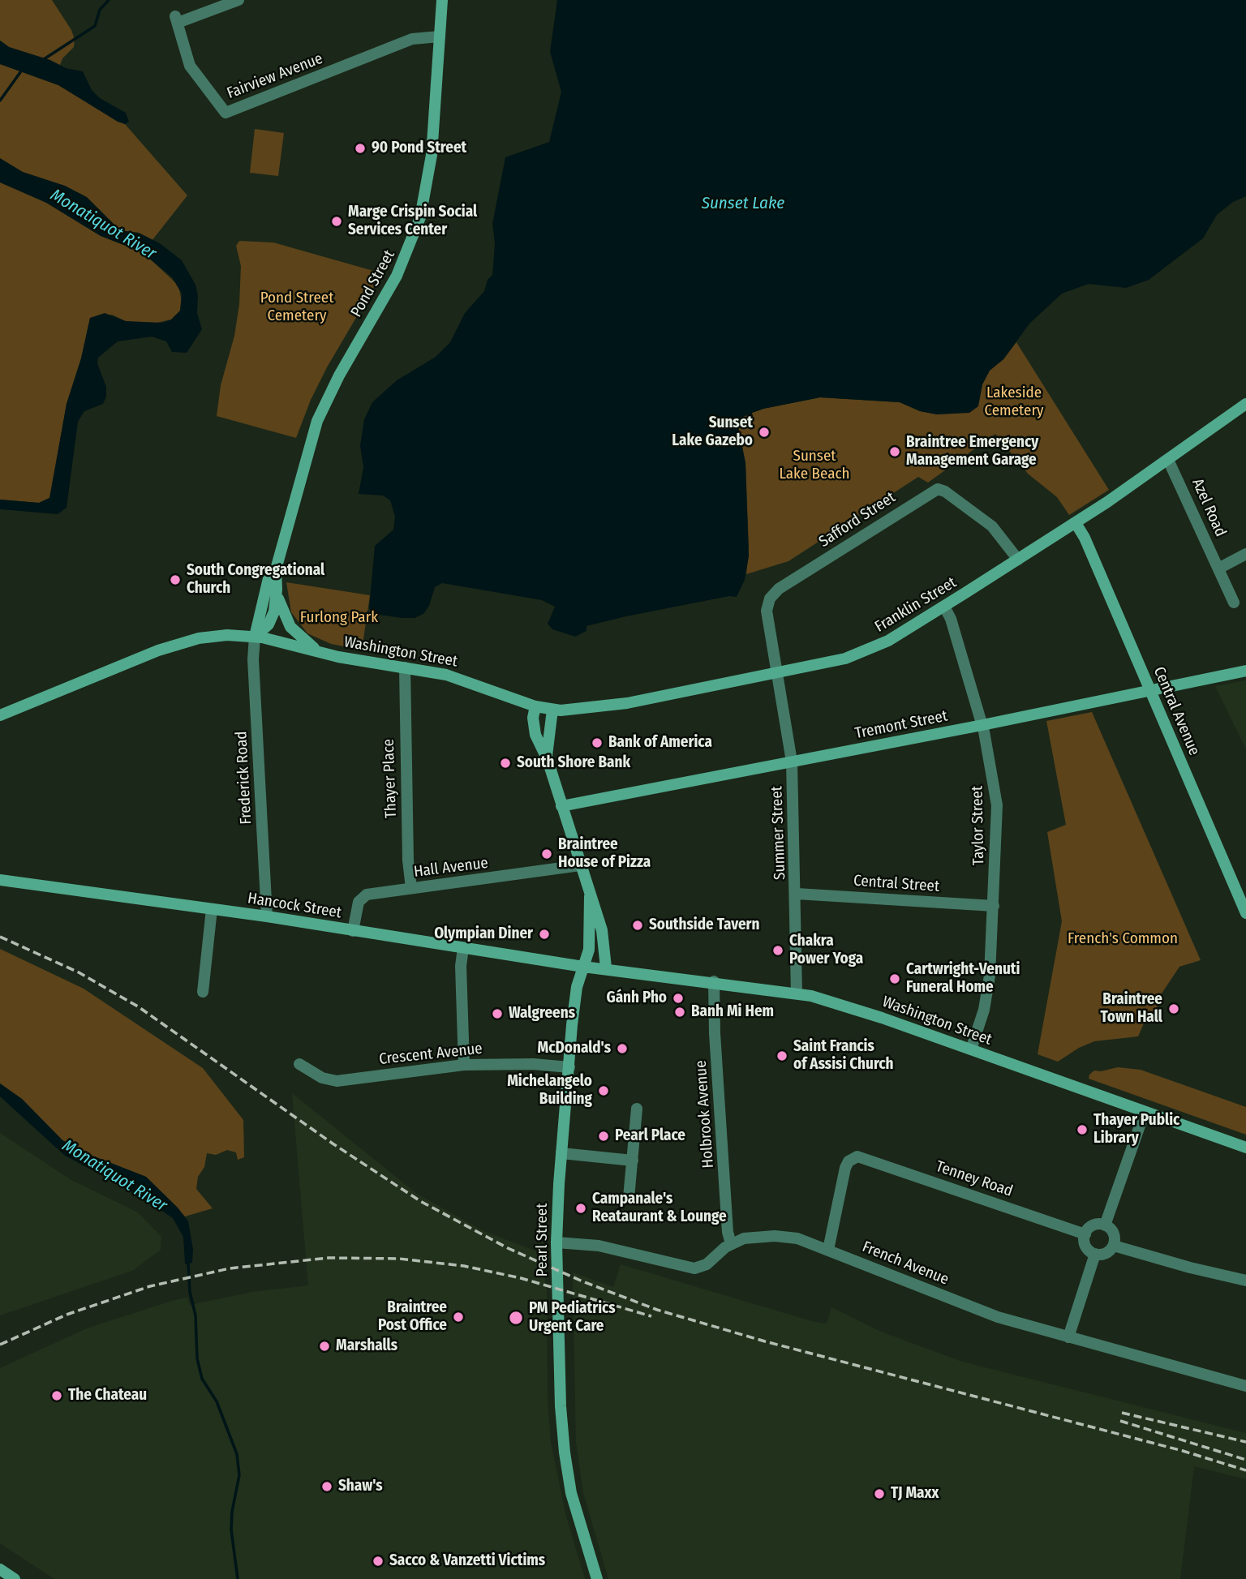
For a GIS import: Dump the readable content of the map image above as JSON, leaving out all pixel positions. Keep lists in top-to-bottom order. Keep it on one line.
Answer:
{"streets":{"main road":["Pond Street","Franklin Street","Washington Street","Central Avenue","Tremont Street","Hancock Street","Pearl Street"],"street":["Fairview Avenue","Azel Road","Safford Street","Frederick Road","Thayer Place","Taylor Street","Summer Street","Hall Avenue","Central Street","Crescent Avenue","Holbrook Avenue","Tenney Road","French Avenue"]},"crossings":[["Fairview Avenue","Pond Street"],["Pond Street","Washington Street"],["Pond Street","Frederick Road"],["Azel Road","Franklin Street"],["Safford Street","Franklin Street"],["Safford Street","Summer Street"],["Franklin Street","Washington Street"],["Franklin Street","Central Avenue"],["Franklin Street","Taylor Street"],["Franklin Street","Summer Street"],["Washington Street","Frederick Road"],["Washington Street","Thayer Place"],["Washington Street","Taylor Street"],["Washington Street","Summer Street"],["Washington Street","Hancock Street"],["Washington Street","Holbrook Avenue"],["Washington Street","Pearl Street"],["Central Avenue","Tremont Street"],["Tremont Street","Taylor Street"],["Tremont Street","Summer Street"],["Frederick Road","Hancock Street"],["Thayer Place","Hall Avenue"],["Taylor Street","Central Street"],["Summer Street","Central Street"],["Hall Avenue","Hancock Street"],["Hancock Street","Pearl Street"],["Crescent Avenue","Pearl Street"],["Holbrook Avenue","French Avenue"],["Tenney Road","French Avenue"],["Pearl Street","French Avenue"]],"water":["Sunset Lake","Monatiquot River"],"parks":["Pond Street Cemetery","Lakeside Cemetery","Sunset Lake Beach","Furlong Park","French's Common"],"places":["90 Pond Street","Marge Crispin Social Services Center","Sunset Lake Gazebo","Braintree Emergency Management Garage","South Congregational Church","Bank of America","South Shore Bank","Braintree House of Pizza","Southside Tavern","Olympian Diner","Chakra Power Yoga","Cartwright-Venuti Funeral Home","Gánh Pho","Braintree Town Hall","Banh Mi Hem","Walgreens","McDonald's","Saint Francis of Assisi Church","Michelangelo Building","Thayer Public Library","Pearl Place","Campanale's Reataurant & Lounge","Braintree Post Office","PM Pediatrics Urgent Care","Marshalls","The Chateau","Shaw's","TJ Maxx","Sacco & Vanzetti Victims"]}
